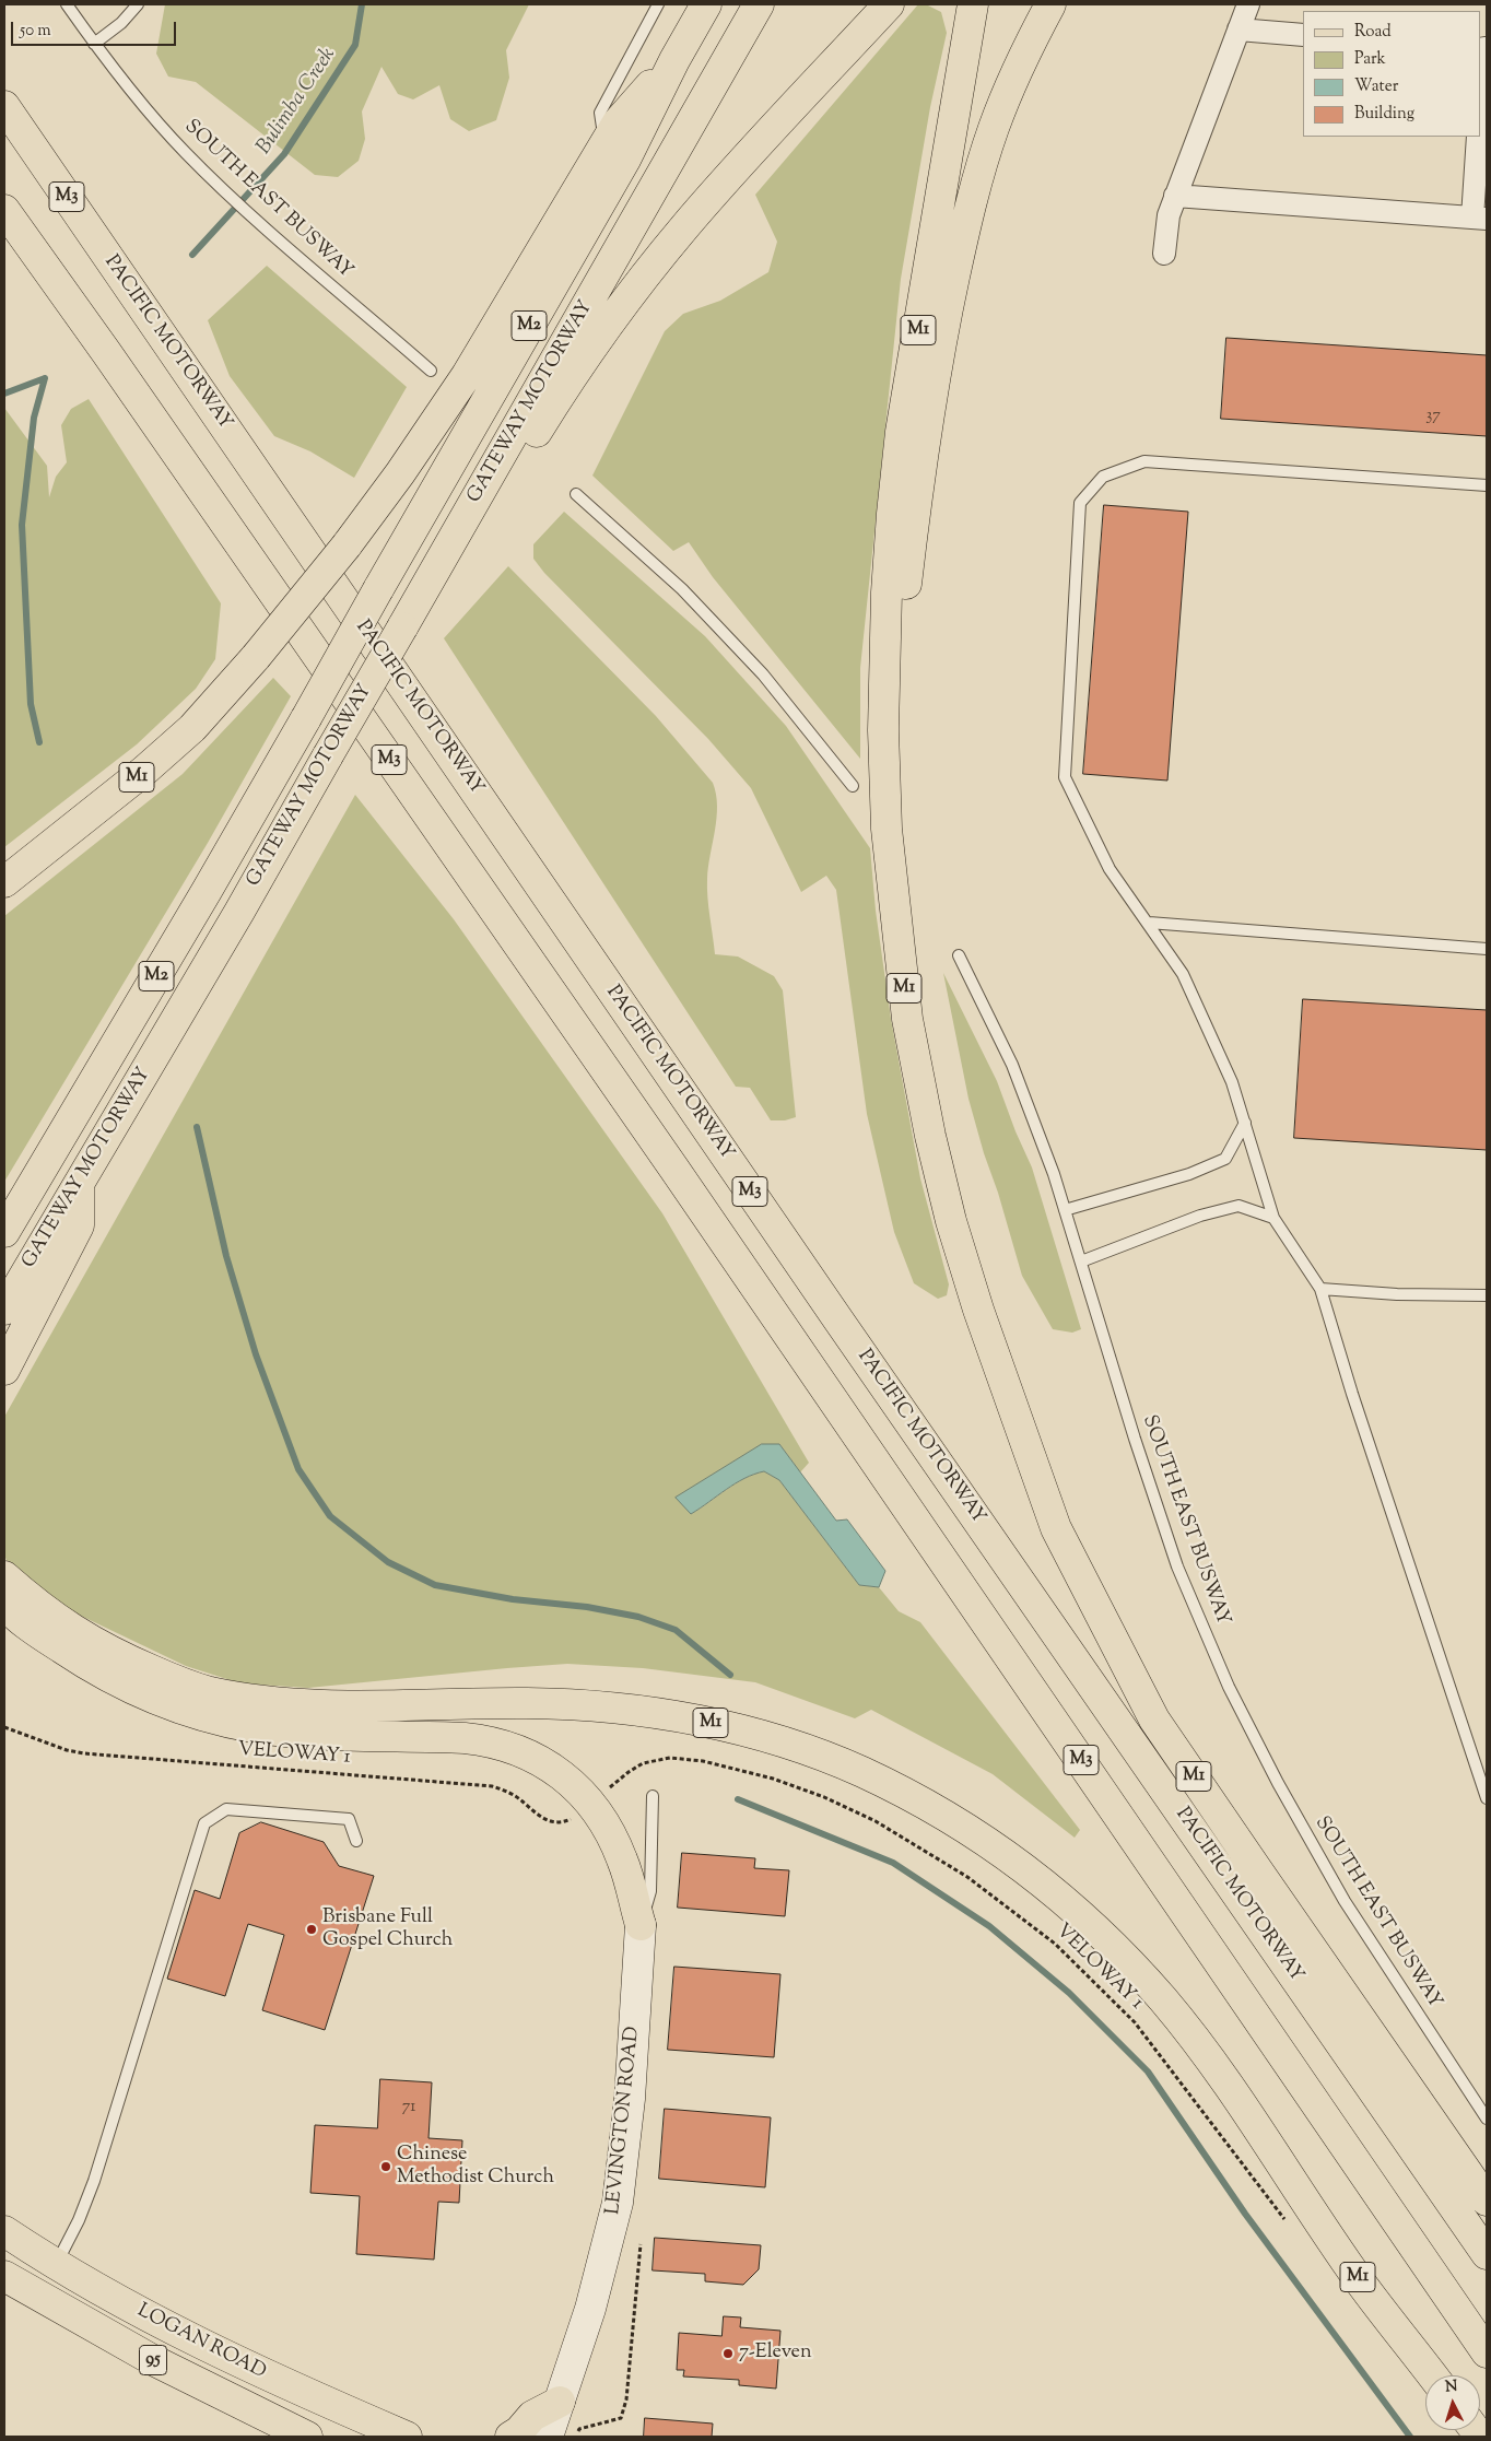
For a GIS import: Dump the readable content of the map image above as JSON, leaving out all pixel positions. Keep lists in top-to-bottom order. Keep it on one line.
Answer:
{"streets":{"main road":["M3","M2","M1","PACIFIC MOTORWAY","GATEWAY MOTORWAY","LOGAN ROAD","95"],"street":["LEVINGTON ROAD"],"lane":["SOUTH EAST BUSWAY"],"path":["VELOWAY 1"]},"crossings":[["M1","GATEWAY MOTORWAY"]],"water":["Bulimba Creek"],"places":["Brisbane Full Gospel Church","Chinese Methodist Church","7-Eleven"],"house_numbers":["37","71"],"legend":["Road","Park","Water","Building"],"scale_bar":"50 m","north":"top"}
